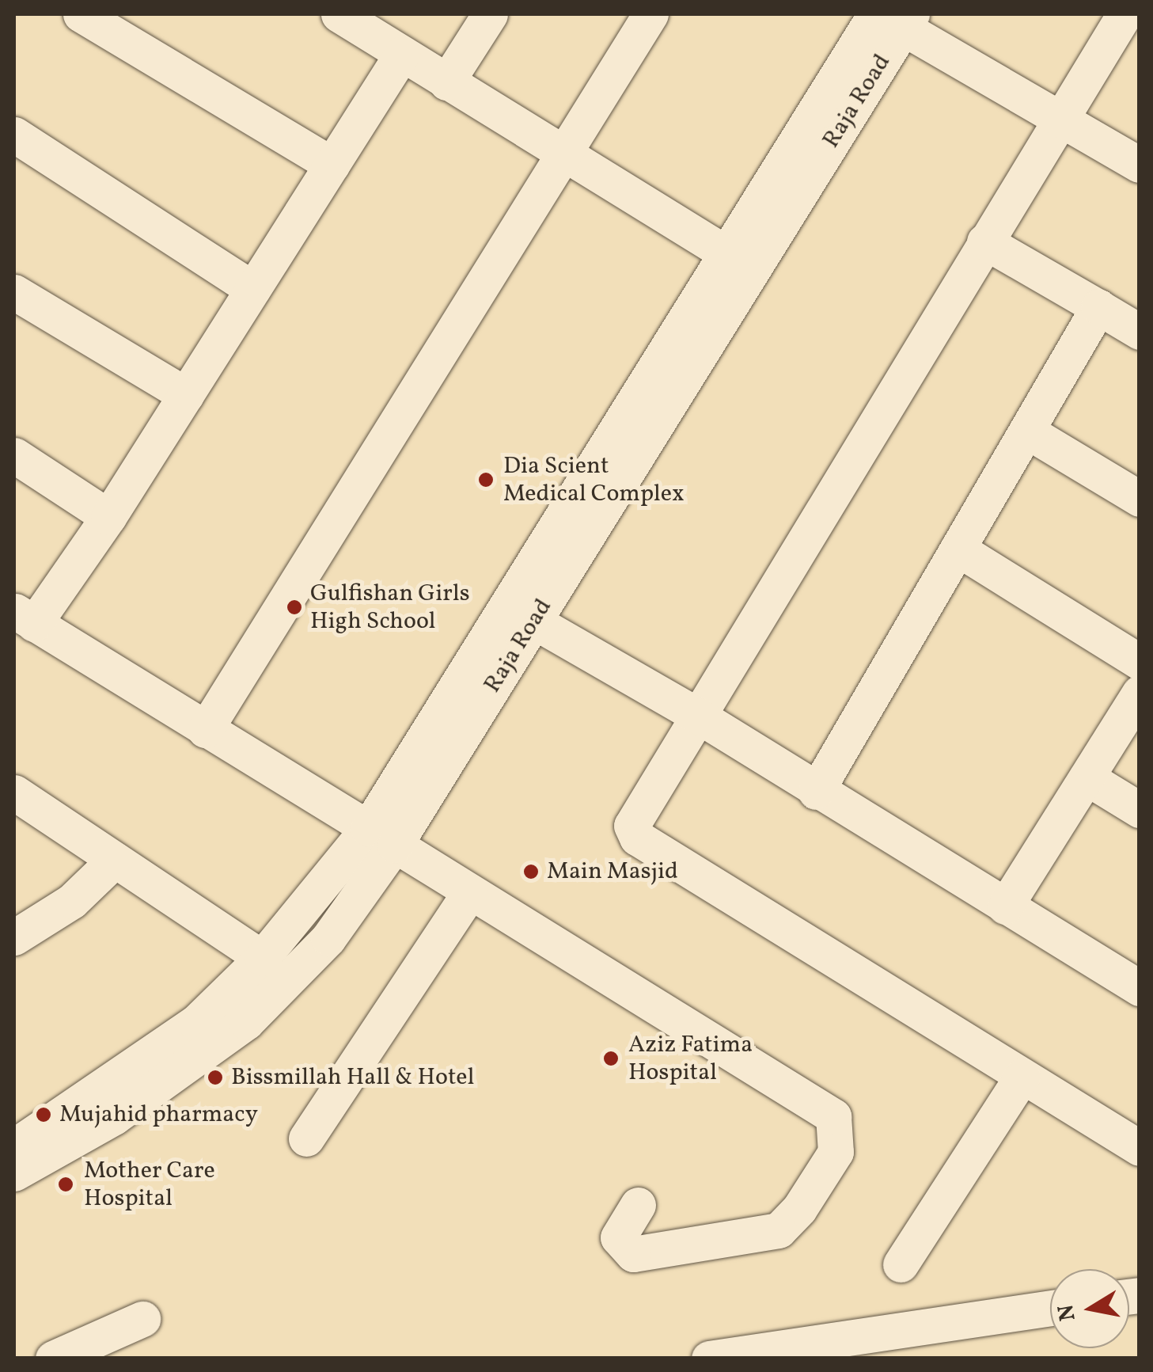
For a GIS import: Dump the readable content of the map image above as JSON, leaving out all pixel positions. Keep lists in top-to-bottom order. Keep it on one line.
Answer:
{"streets":{"street":["Raja Road"]},"places":["Dia Scient Medical Complex","Gulfishan Girls High School","Main Masjid","Aziz Fatima Hospital","Bissmillah Hall & Hotel","Mujahid pharmacy","Mother Care Hospital"],"north":"left"}
